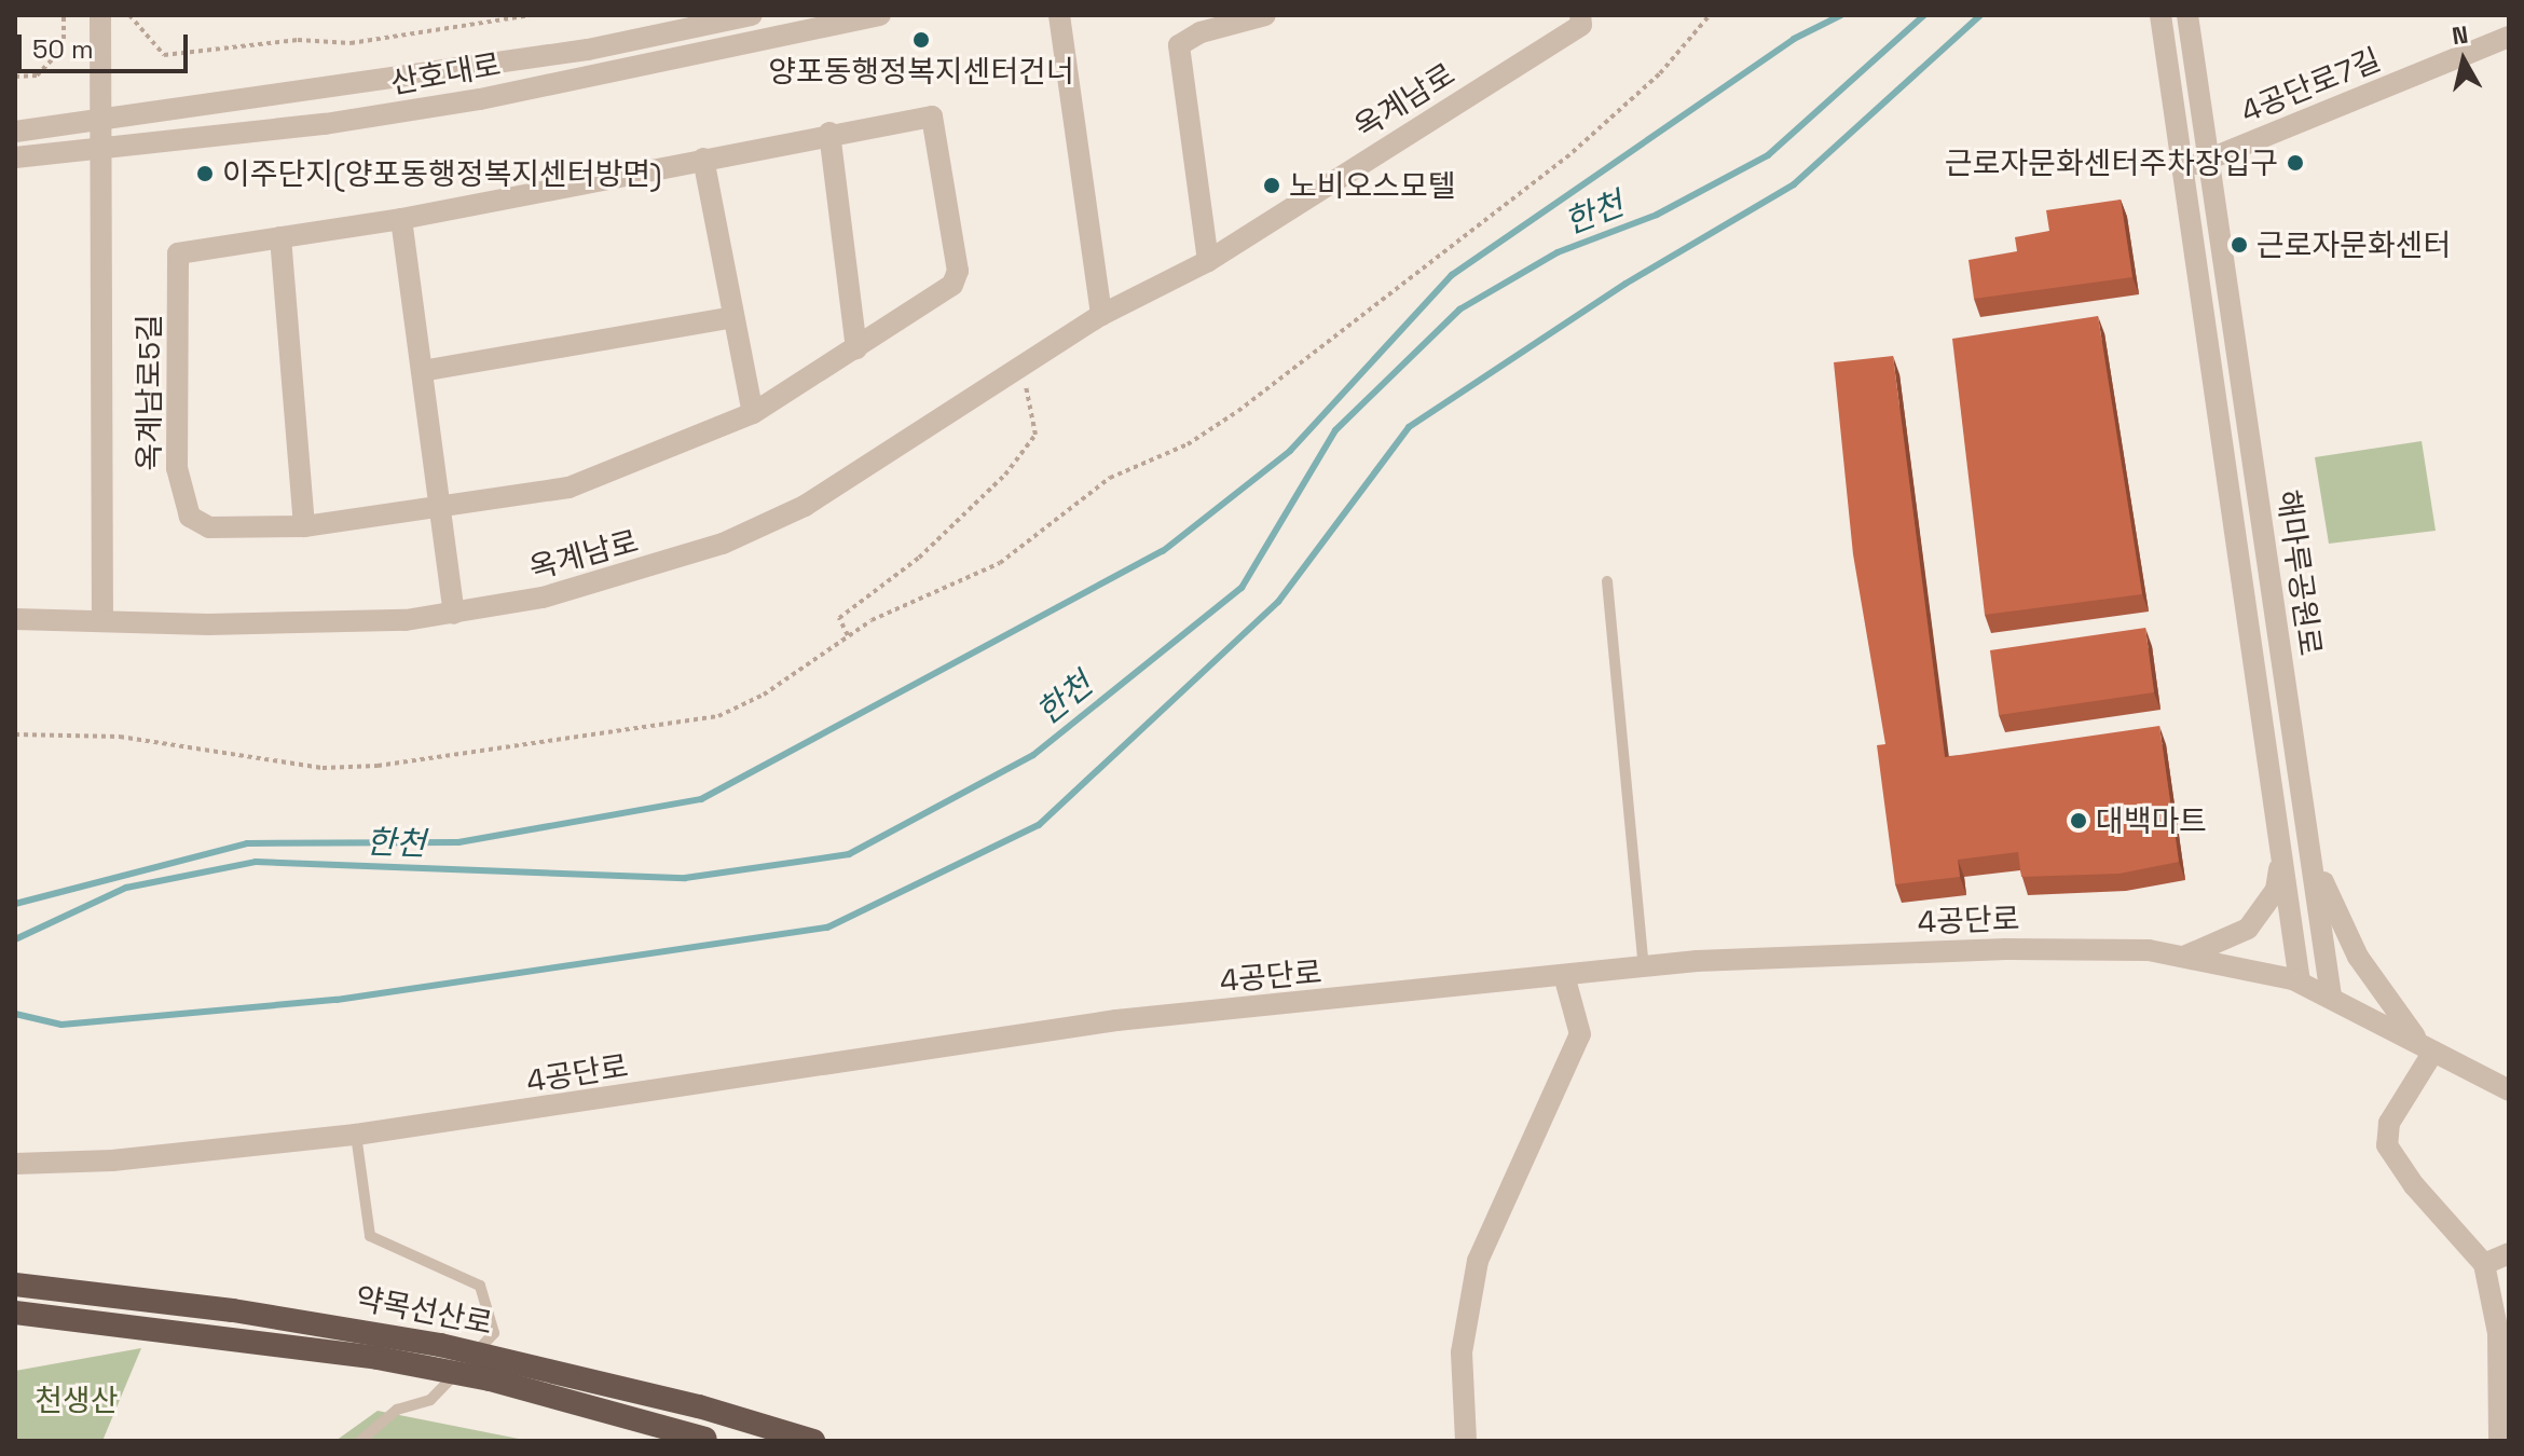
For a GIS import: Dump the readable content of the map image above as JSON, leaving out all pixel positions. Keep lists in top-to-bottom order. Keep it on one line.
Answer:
{"streets":{"highway":["약목선산로"],"street":["산호대로","4공단로7길","옥계남로","옥계남로5길","해마루공원로","4공단로"]},"crossings":[["4공단로7길","해마루공원로"],["해마루공원로","4공단로"]],"water":["한천"],"parks":["천생산"],"places":["양포동행정복지센터건너","근로자문화센터주차장입구","이주단지(양포동행정복지센터방면)","노비오스모텔","근로자문화센터","대백마트"],"scale_bar":"50 m","north":"top"}
